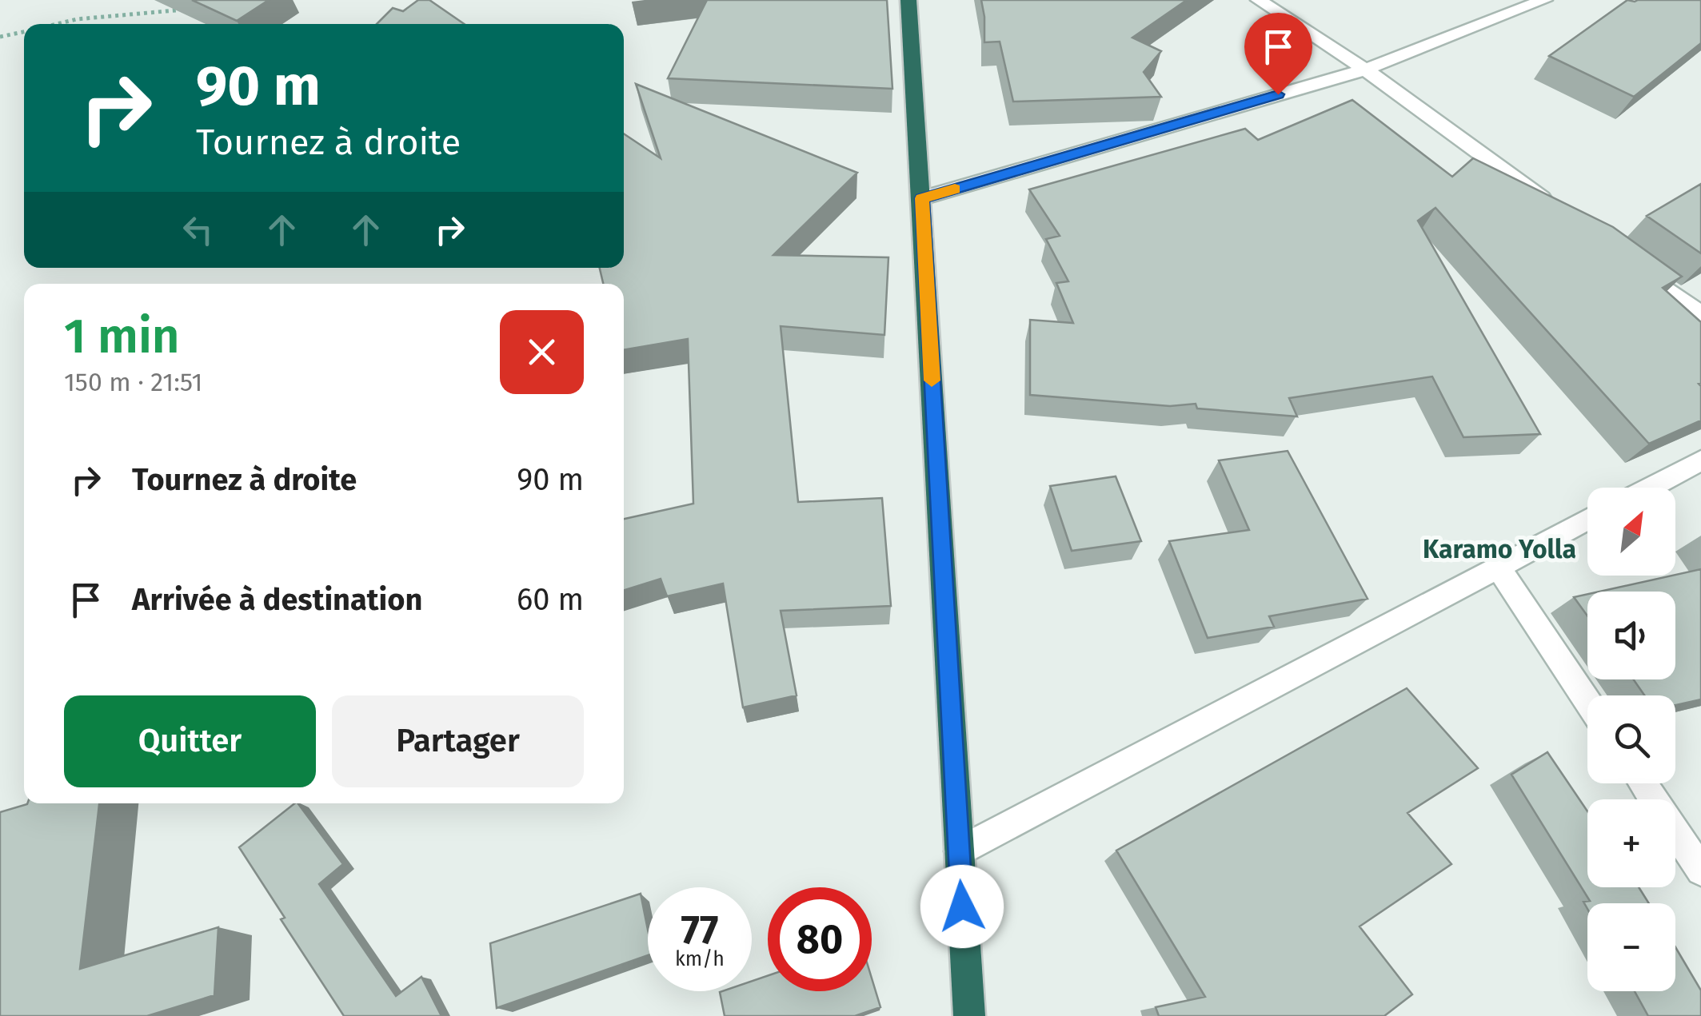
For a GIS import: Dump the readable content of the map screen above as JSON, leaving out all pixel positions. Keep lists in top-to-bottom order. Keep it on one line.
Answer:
{"districts":["Karamo Yolla"],"north":"top right","page":{"turn":["90 m","Tournez à droite"],"heading":["1 min","150 m · 21:51"],"list":[{"name":"Tournez à droite","value":"90 m"},{"name":"Arrivée à destination","value":"60 m"}],"map_buttons":["+","−"],"buttons":["Quitter","Partager"],"speed":"77 km/h","limit":"80"}}
